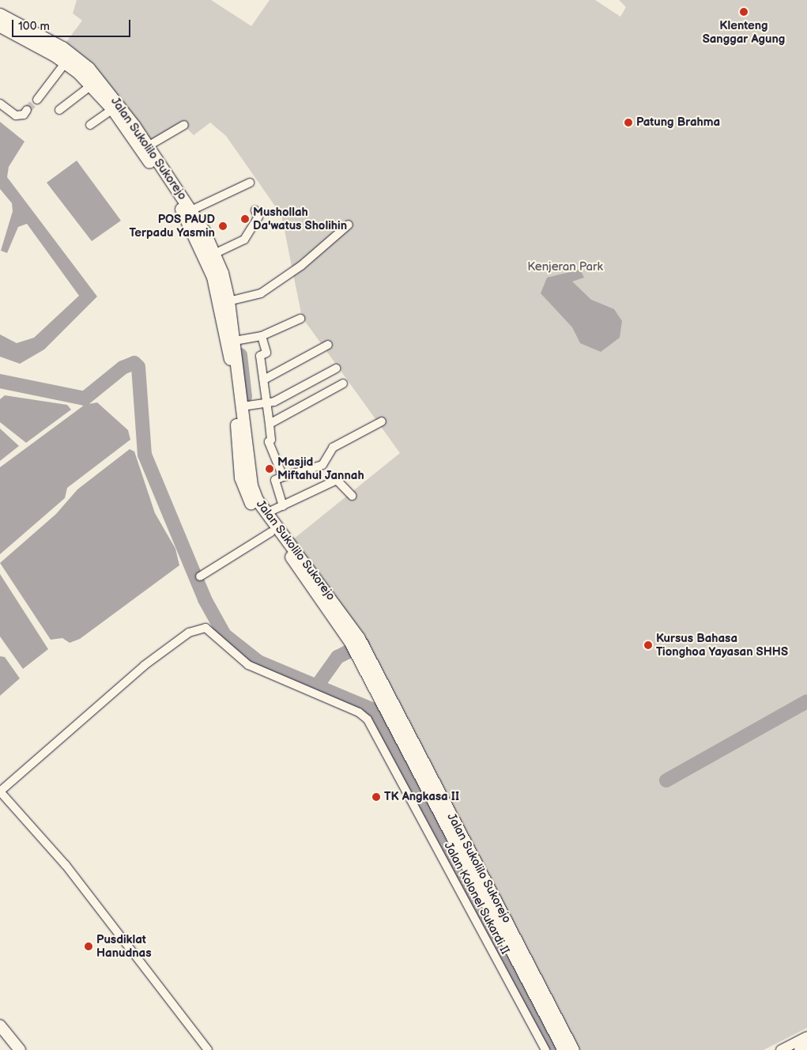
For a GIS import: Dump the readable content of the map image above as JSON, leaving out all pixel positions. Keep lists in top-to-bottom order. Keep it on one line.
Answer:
{"streets":{"main road":["Jalan Sukolilo Sukorejo"],"street":["Jalan Kolonel Sukardi II"]},"parks":["Kenjeran Park"],"places":["Klenteng Sanggar Agung","Patung Brahma","Mushollah Da'watus Sholihin","POS PAUD Terpadu Yasmin","Masjid Miftahul Jannah","Kursus Bahasa Tionghoa Yayasan SHHS","TK Angkasa II","Pusdiklat Hanudnas"],"scale_bar":"100 m"}
